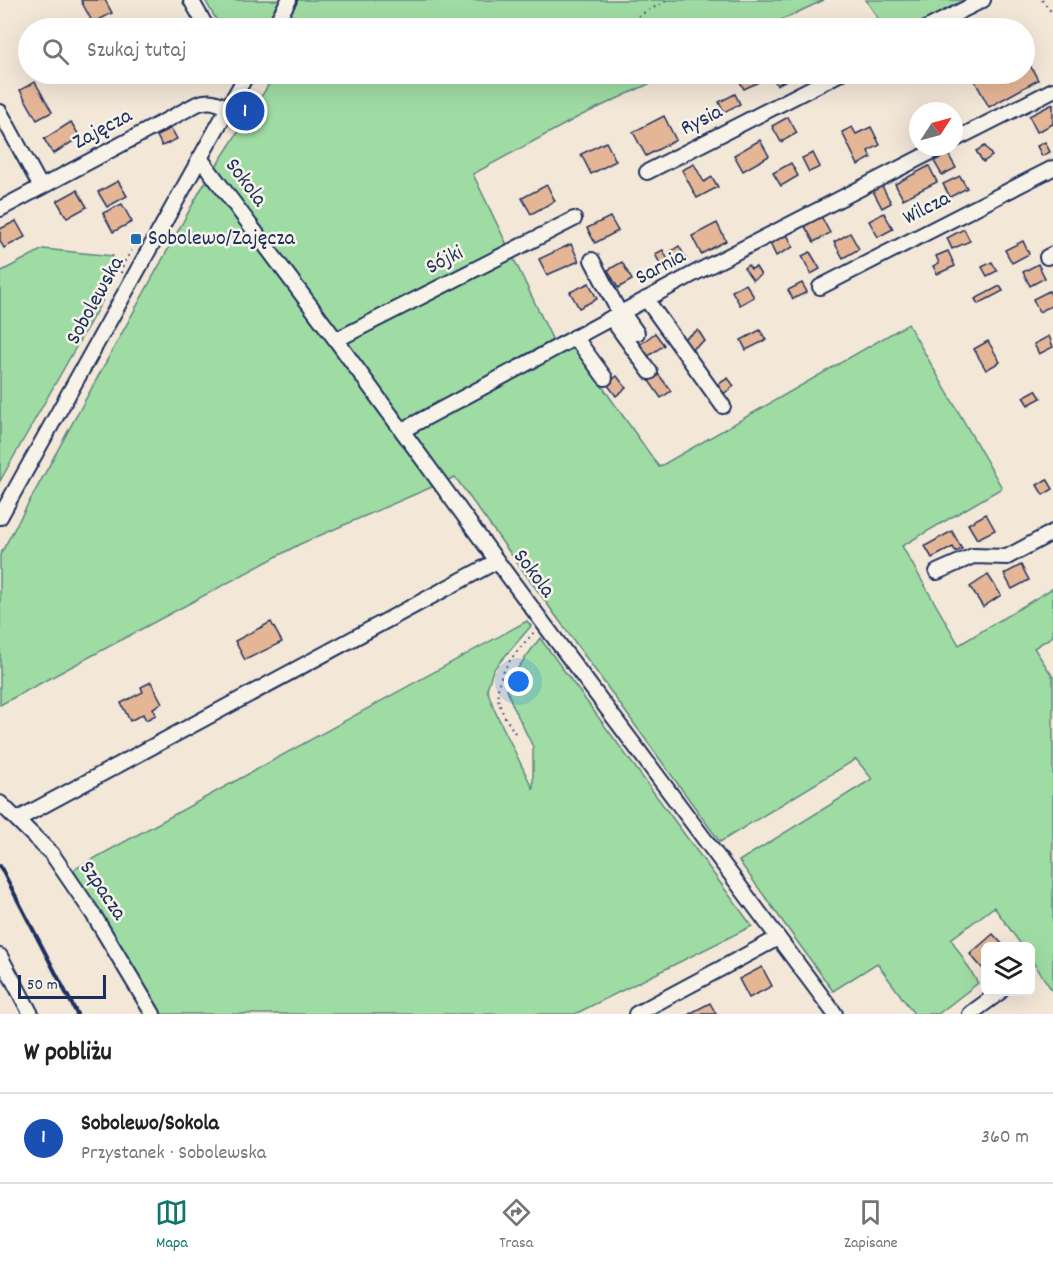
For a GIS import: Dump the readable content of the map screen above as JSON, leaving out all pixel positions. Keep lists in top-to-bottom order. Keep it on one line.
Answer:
{"streets":{"street":["Rysia","Zajęcza","Sokola","Wilcza","Sójki","Sarnia","Sobolewska","Szpacza"]},"crossings":[["Zajęcza","Sobolewska"],["Sokola","Sójki"],["Sokola","Sarnia"],["Sokola","Sobolewska"]],"places":{"transit":["Sobolewo/Zajęcza"]},"scale_bar":"50 m","north":"top right","page":{"search":"Szukaj tutaj","pins":"1","scale":"50 m","heading":"W pobliżu","list":[{"mark":"1","name":"Sobolewo/Sokola","note":"Przystanek · Sobolewska","value":"360 m"}],"nav":["Mapa","Trasa","Zapisane"]}}
